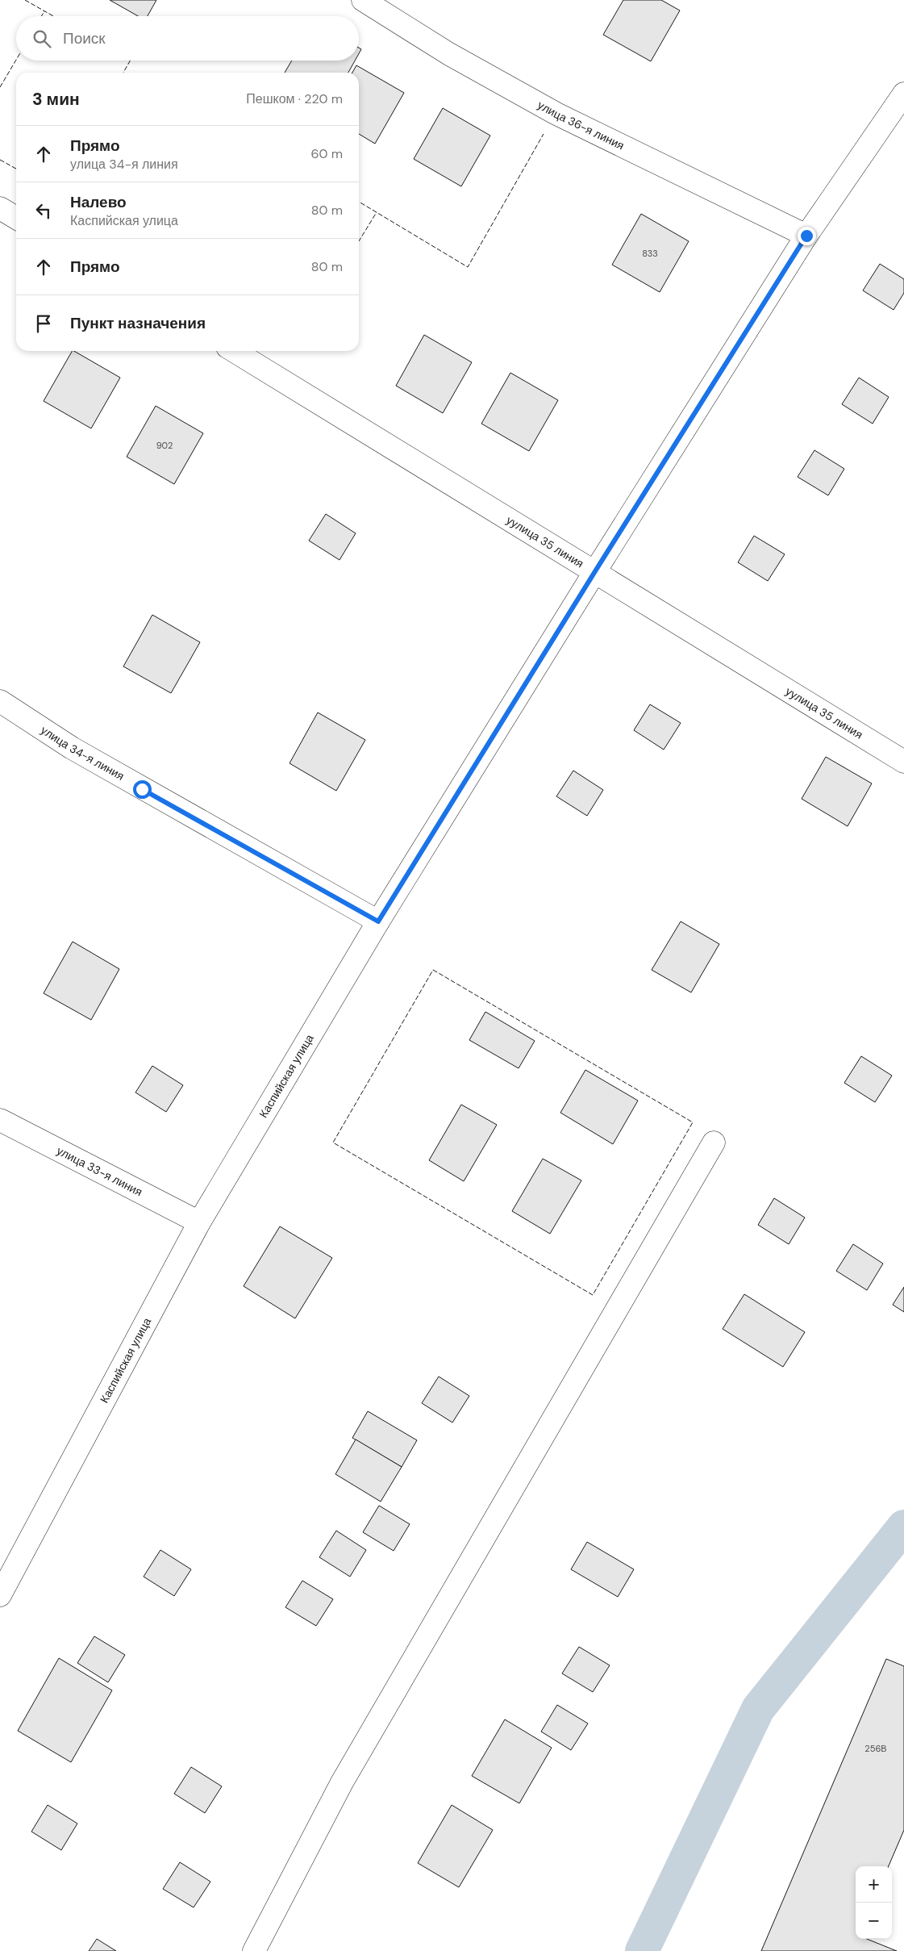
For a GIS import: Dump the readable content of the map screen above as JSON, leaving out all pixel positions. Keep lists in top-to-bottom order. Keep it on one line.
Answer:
{"streets":{"street":["улица 36-я линия","уулица 35 линия","улица 34-я линия","Каспийская улица","улица 33-я линия"]},"crossings":[["улица 36-я линия","Каспийская улица"],["уулица 35 линия","Каспийская улица"],["улица 34-я линия","Каспийская улица"],["Каспийская улица","улица 33-я линия"]],"house_numbers":["833","902","256В"],"page":{"search":"Поиск","heading":["3 мин","Пешком · 220 m"],"list":[["Прямо","улица 34-я линия","60 m"],["Налево","Каспийская улица","80 m"],["Прямо","80 m"],"Пункт назначения"],"map_buttons":["+","−"]}}
